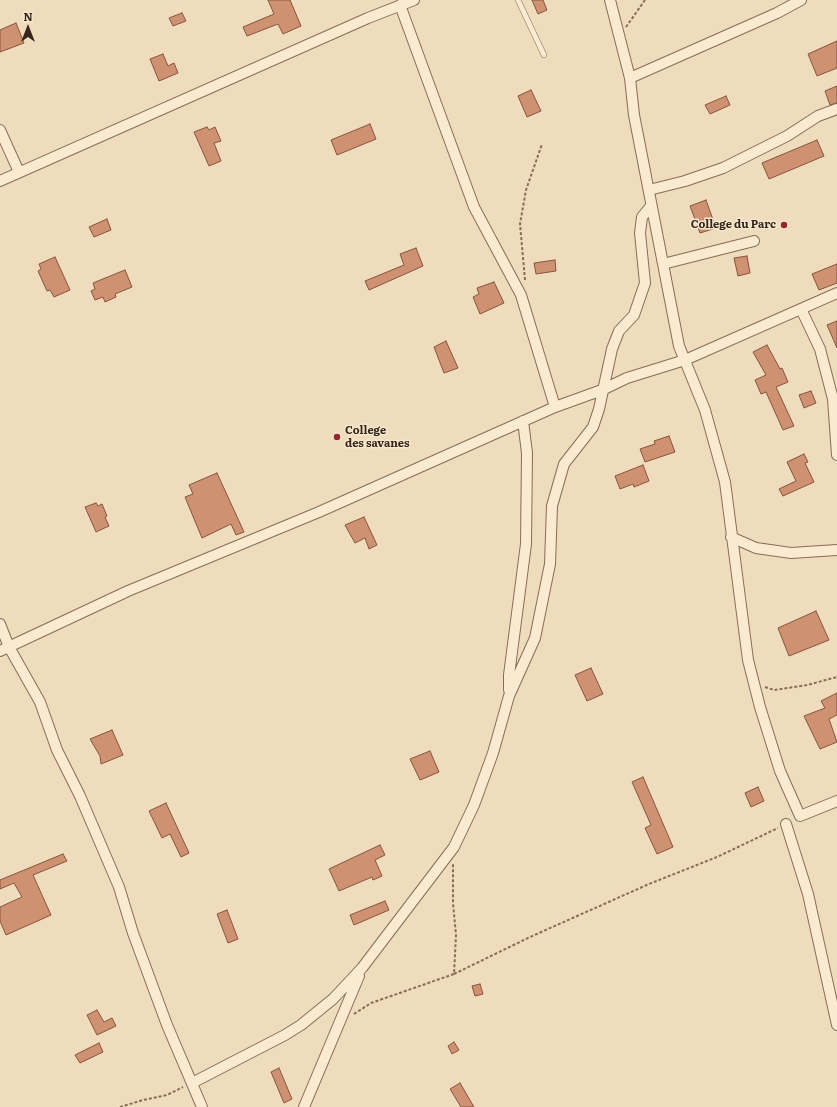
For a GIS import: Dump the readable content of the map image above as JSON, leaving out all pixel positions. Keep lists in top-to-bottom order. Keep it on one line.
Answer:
{"places":["College du Parc","College des savanes"],"north":"top"}
